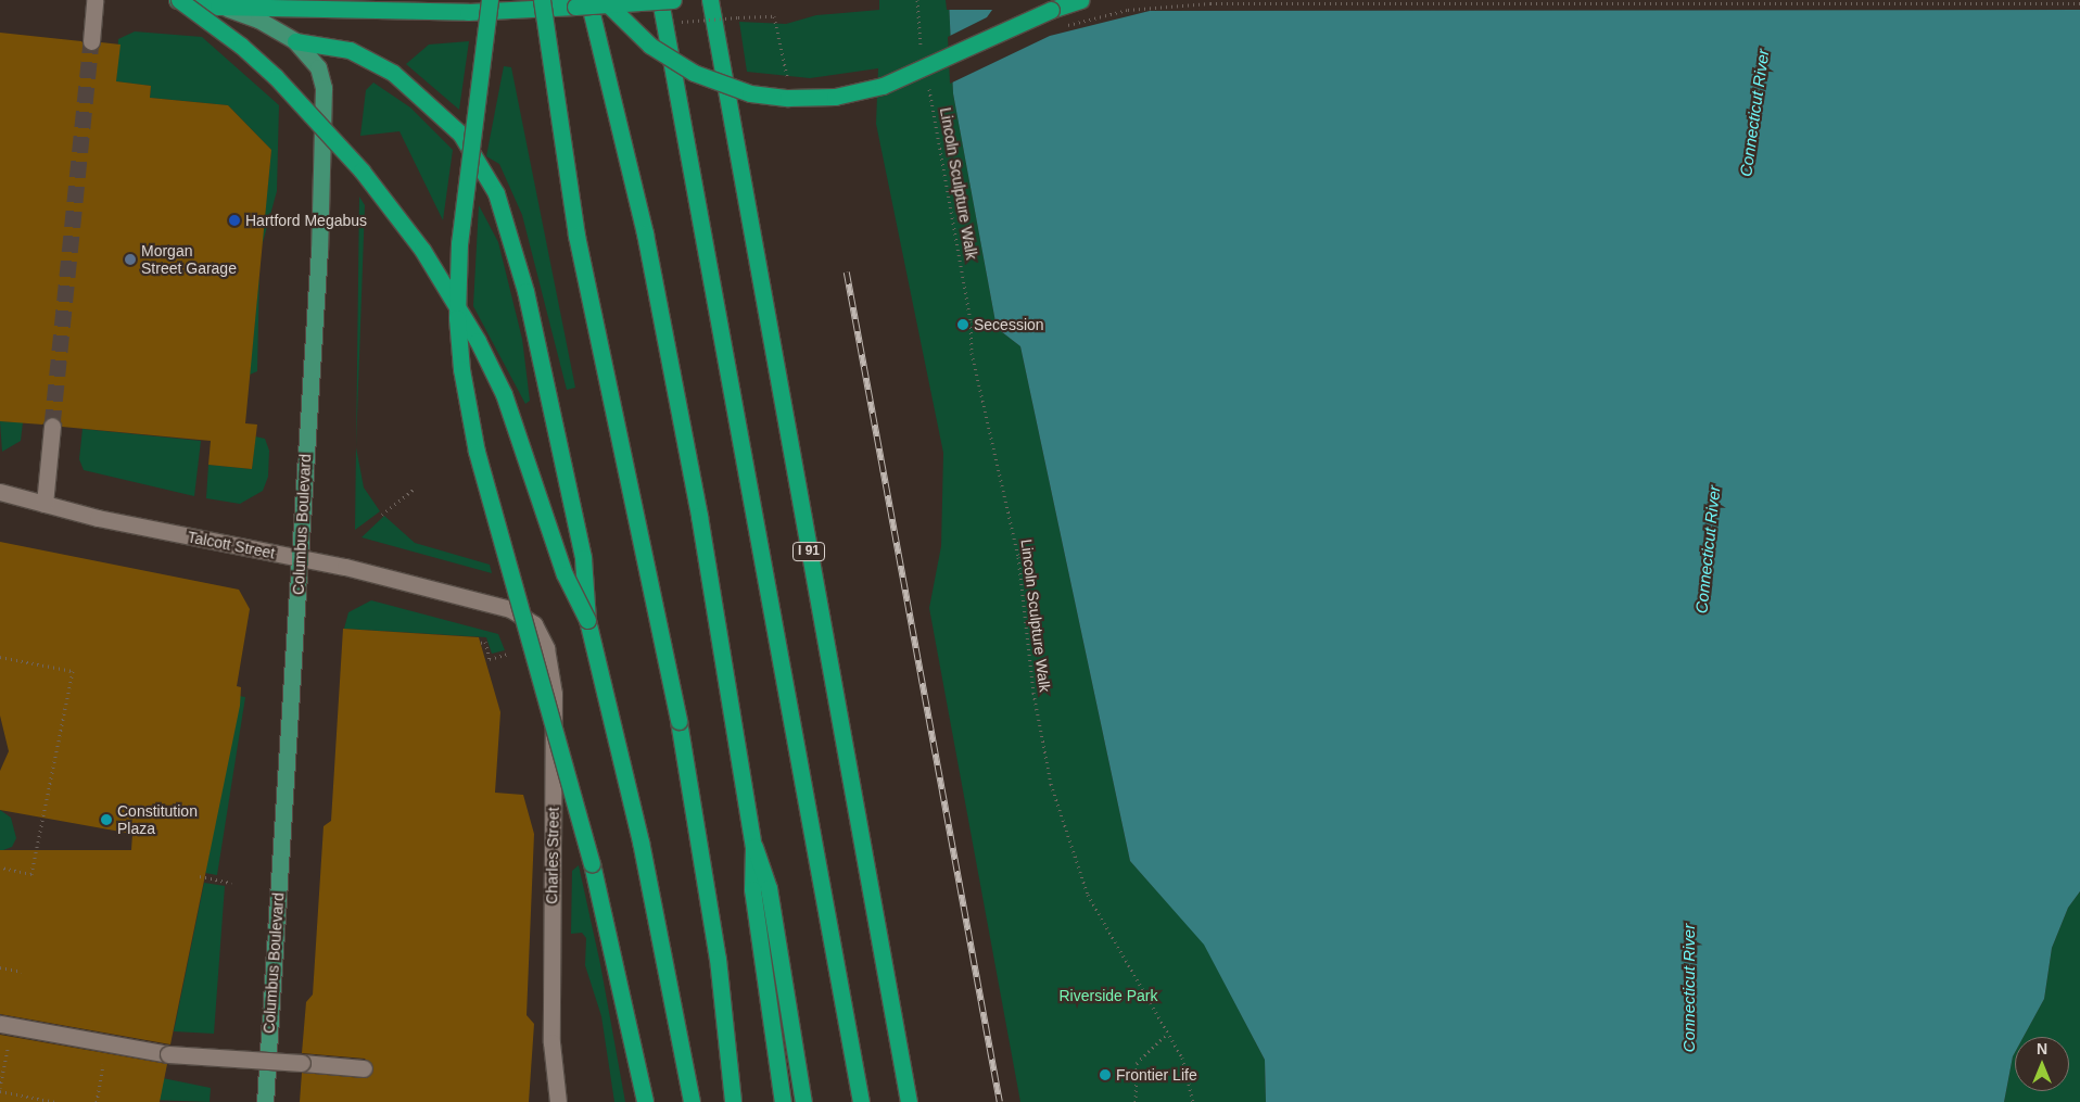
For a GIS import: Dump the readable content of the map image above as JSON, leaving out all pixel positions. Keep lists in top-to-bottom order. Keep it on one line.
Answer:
{"streets":{"highway":["I 91"],"main road":["Columbus Boulevard"],"street":["Talcott Street","Charles Street"],"path":["Lincoln Sculpture Walk"]},"crossings":[["Columbus Boulevard","Talcott Street"],["Talcott Street","Charles Street"]],"water":["Connecticut River"],"parks":["Riverside Park"],"places":["Hartford Megabus","Morgan Street Garage","Secession","Constitution Plaza","Frontier Life"],"north":"top"}
